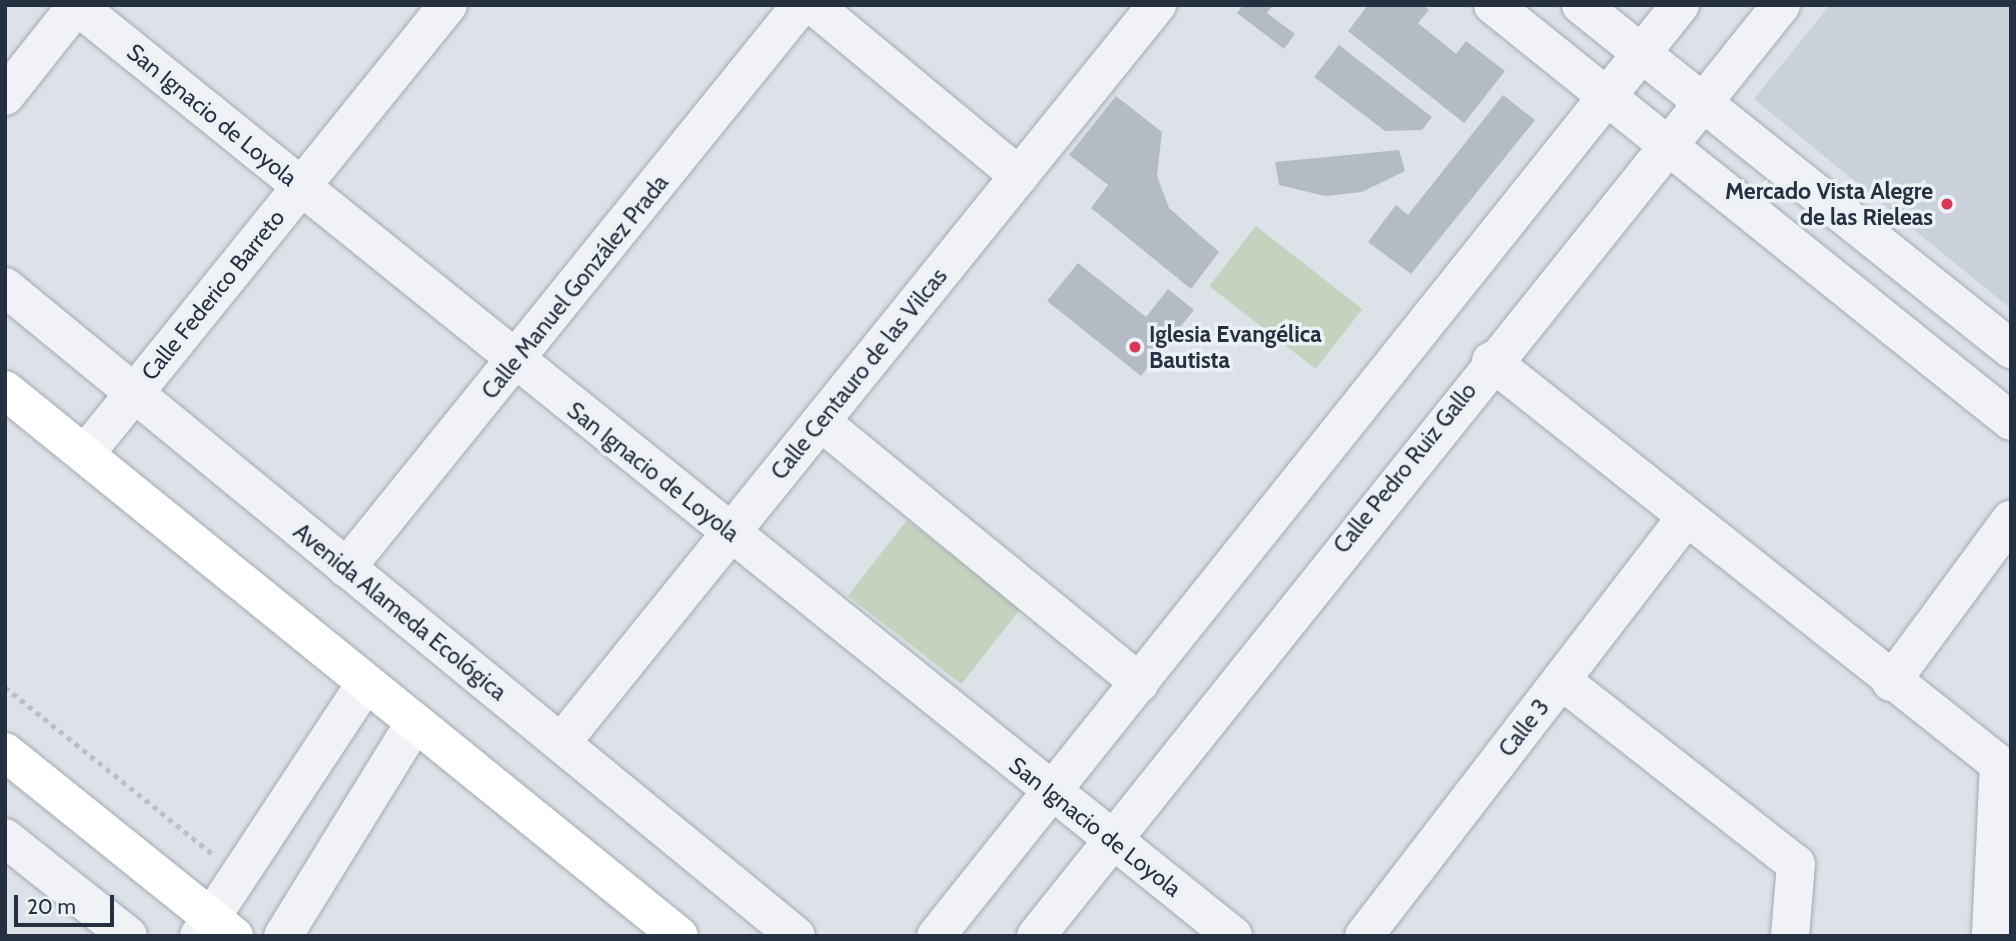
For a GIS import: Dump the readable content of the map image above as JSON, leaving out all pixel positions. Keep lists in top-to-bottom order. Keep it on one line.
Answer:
{"streets":{"street":["San Ignacio de Loyola","Calle Manuel González Prada","Calle Federico Barreto","Calle Centauro de las Vilcas","Calle Pedro Ruiz Gallo","Avenida Alameda Ecológica","Calle 3"]},"crossings":[["San Ignacio de Loyola","Calle Manuel González Prada"],["San Ignacio de Loyola","Calle Federico Barreto"],["San Ignacio de Loyola","Calle Centauro de las Vilcas"],["San Ignacio de Loyola","Calle Pedro Ruiz Gallo"],["Calle Manuel González Prada","Avenida Alameda Ecológica"],["Calle Federico Barreto","Avenida Alameda Ecológica"],["Calle Centauro de las Vilcas","Avenida Alameda Ecológica"]],"places":["Mercado Vista Alegre de las Rieleas","Iglesia Evangélica Bautista"],"scale_bar":"20 m"}
